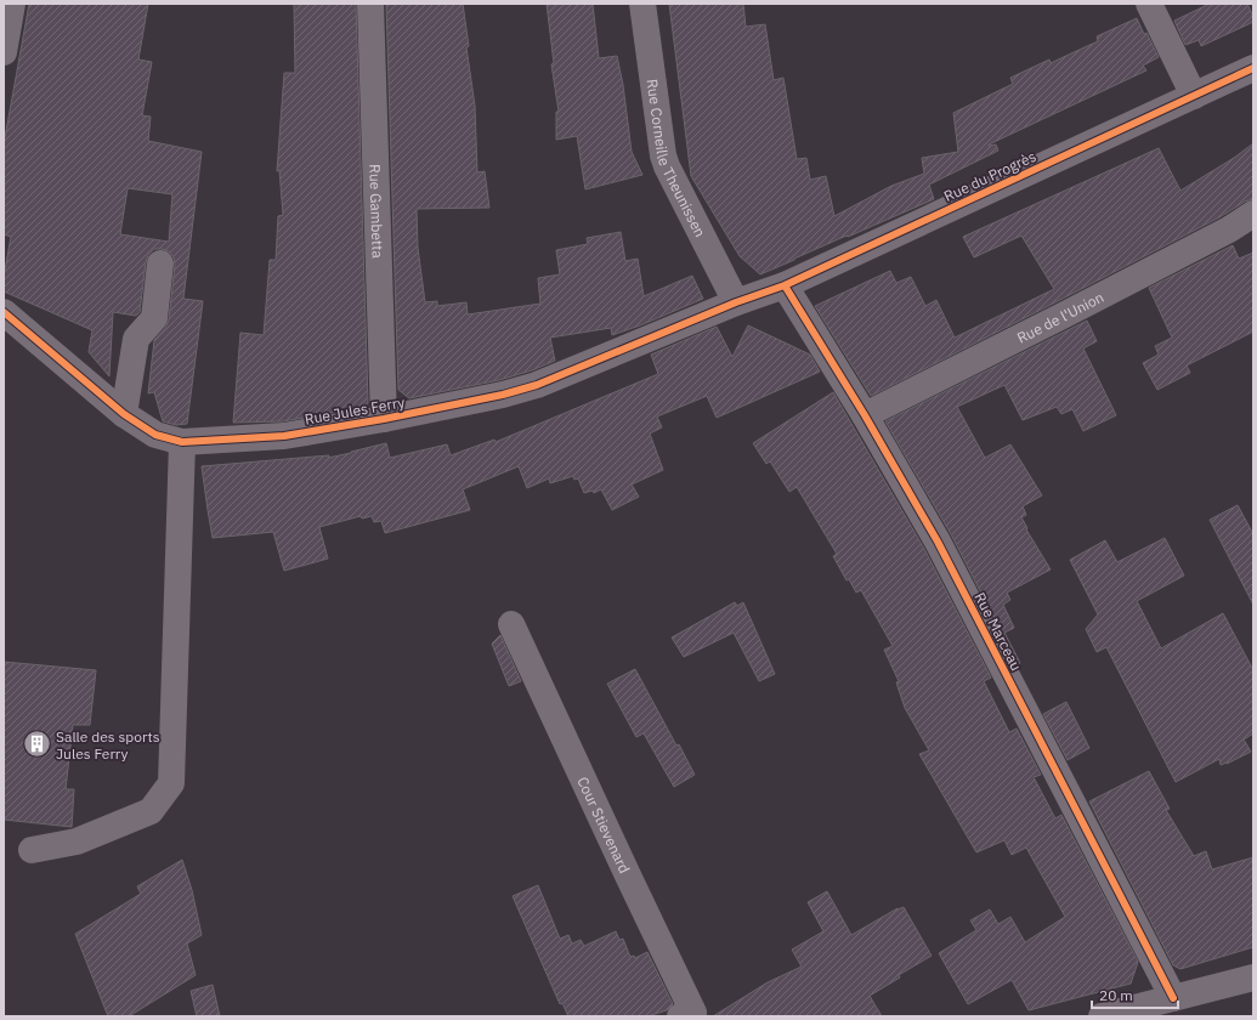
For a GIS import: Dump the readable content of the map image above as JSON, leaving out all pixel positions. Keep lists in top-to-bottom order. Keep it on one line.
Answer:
{"streets":{"street":["Rue Corneille Theunissen","Rue du Progrès","Rue Gambetta","Rue de l'Union","Rue Jules Ferry","Rue Marceau","Cour Stievenard"]},"crossings":[["Rue Corneille Theunissen","Rue du Progrès"],["Rue Corneille Theunissen","Rue Jules Ferry"],["Rue du Progrès","Rue Jules Ferry"],["Rue du Progrès","Rue Marceau"],["Rue Gambetta","Rue Jules Ferry"],["Rue de l'Union","Rue Marceau"]],"places":{"building":["Salle des sports Jules Ferry"]},"scale_bar":"20 m"}
